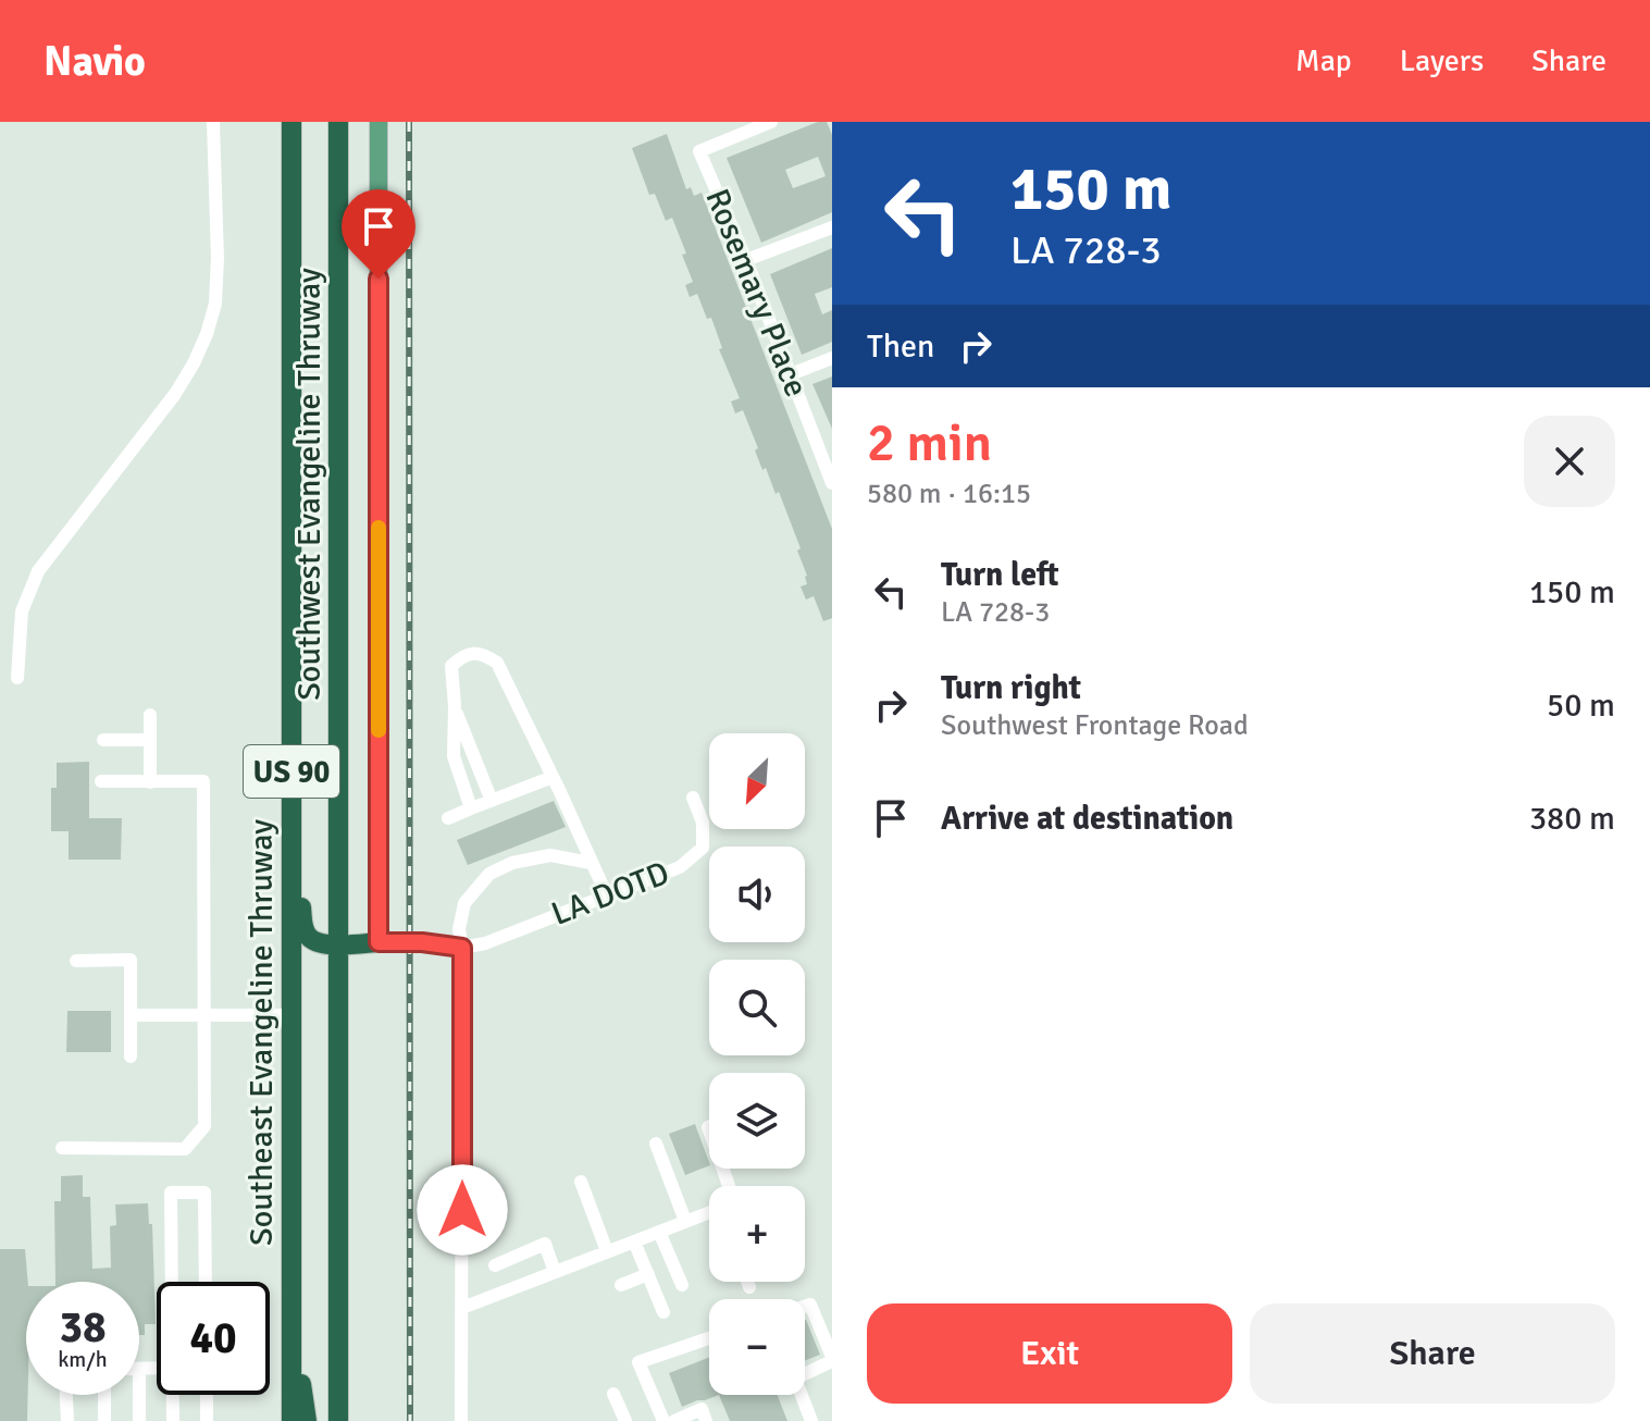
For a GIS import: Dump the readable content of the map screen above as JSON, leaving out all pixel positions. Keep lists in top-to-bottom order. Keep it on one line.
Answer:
{"streets":{"highway":["Southwest Evangeline Thruway","US 90","Southeast Evangeline Thruway"],"street":["Rosemary Place","LA DOTD"]},"north":"bottom left","page":{"header":"Navio","nav":["Map","Layers","Share"],"turn":["150 m","LA 728-3"],"then":"Then","heading":["2 min","580 m · 16:15"],"list":[{"name":"Turn left","note":"LA 728-3","value":"150 m"},{"name":"Turn right","note":"Southwest Frontage Road","value":"50 m"},{"name":"Arrive at destination","value":"380 m"}],"map_buttons":["+","−"],"speed":"38 km/h","limit":"40","buttons":["Exit","Share"]}}
